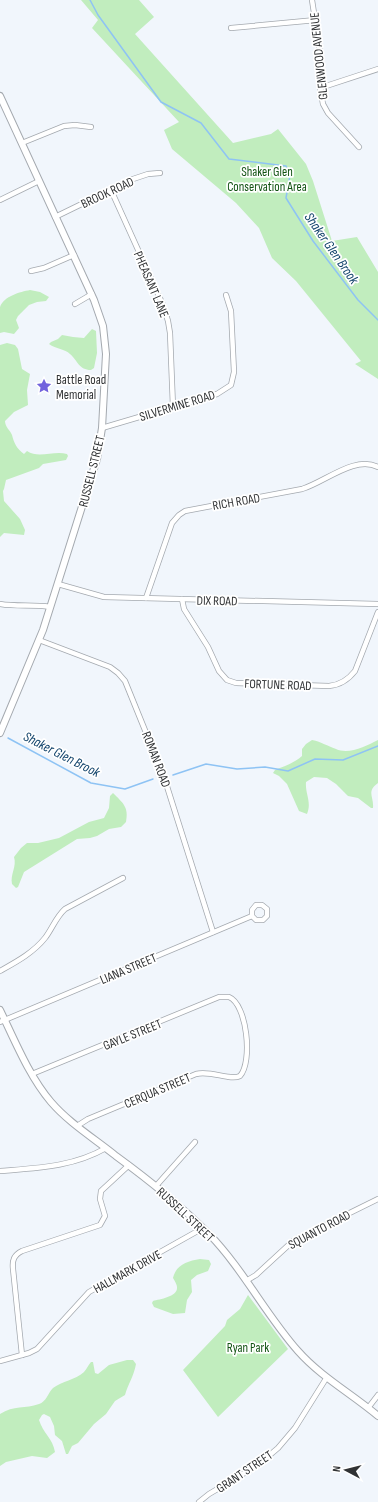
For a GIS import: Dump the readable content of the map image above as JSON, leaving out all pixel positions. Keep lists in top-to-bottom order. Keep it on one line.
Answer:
{"streets":{"street":["GLENWOOD AVENUE","BROOK ROAD","PHEASANT LANE","SILVERMINE ROAD","RUSSELL STREET","RICH ROAD","DIX ROAD","FORTUNE ROAD","ROMAN ROAD","LIANA STREET","GAYLE STREET","CERQUA STREET","SQUANTO ROAD","HALLMARK DRIVE","GRANT STREET"]},"crossings":[["BROOK ROAD","PHEASANT LANE"],["BROOK ROAD","RUSSELL STREET"],["PHEASANT LANE","SILVERMINE ROAD"],["SILVERMINE ROAD","RUSSELL STREET"],["RUSSELL STREET","DIX ROAD"],["RUSSELL STREET","ROMAN ROAD"],["RUSSELL STREET","LIANA STREET"],["RUSSELL STREET","GAYLE STREET"],["RUSSELL STREET","CERQUA STREET"],["RUSSELL STREET","SQUANTO ROAD"],["RUSSELL STREET","HALLMARK DRIVE"],["RUSSELL STREET","GRANT STREET"],["RICH ROAD","DIX ROAD"],["DIX ROAD","FORTUNE ROAD"],["ROMAN ROAD","LIANA STREET"],["GAYLE STREET","CERQUA STREET"]],"water":["Shaker Glen Brook"],"parks":["Shaker Glen Conservation Area","Ryan Park"],"places":{"place":["Battle Road Memorial"]},"north":"left"}
